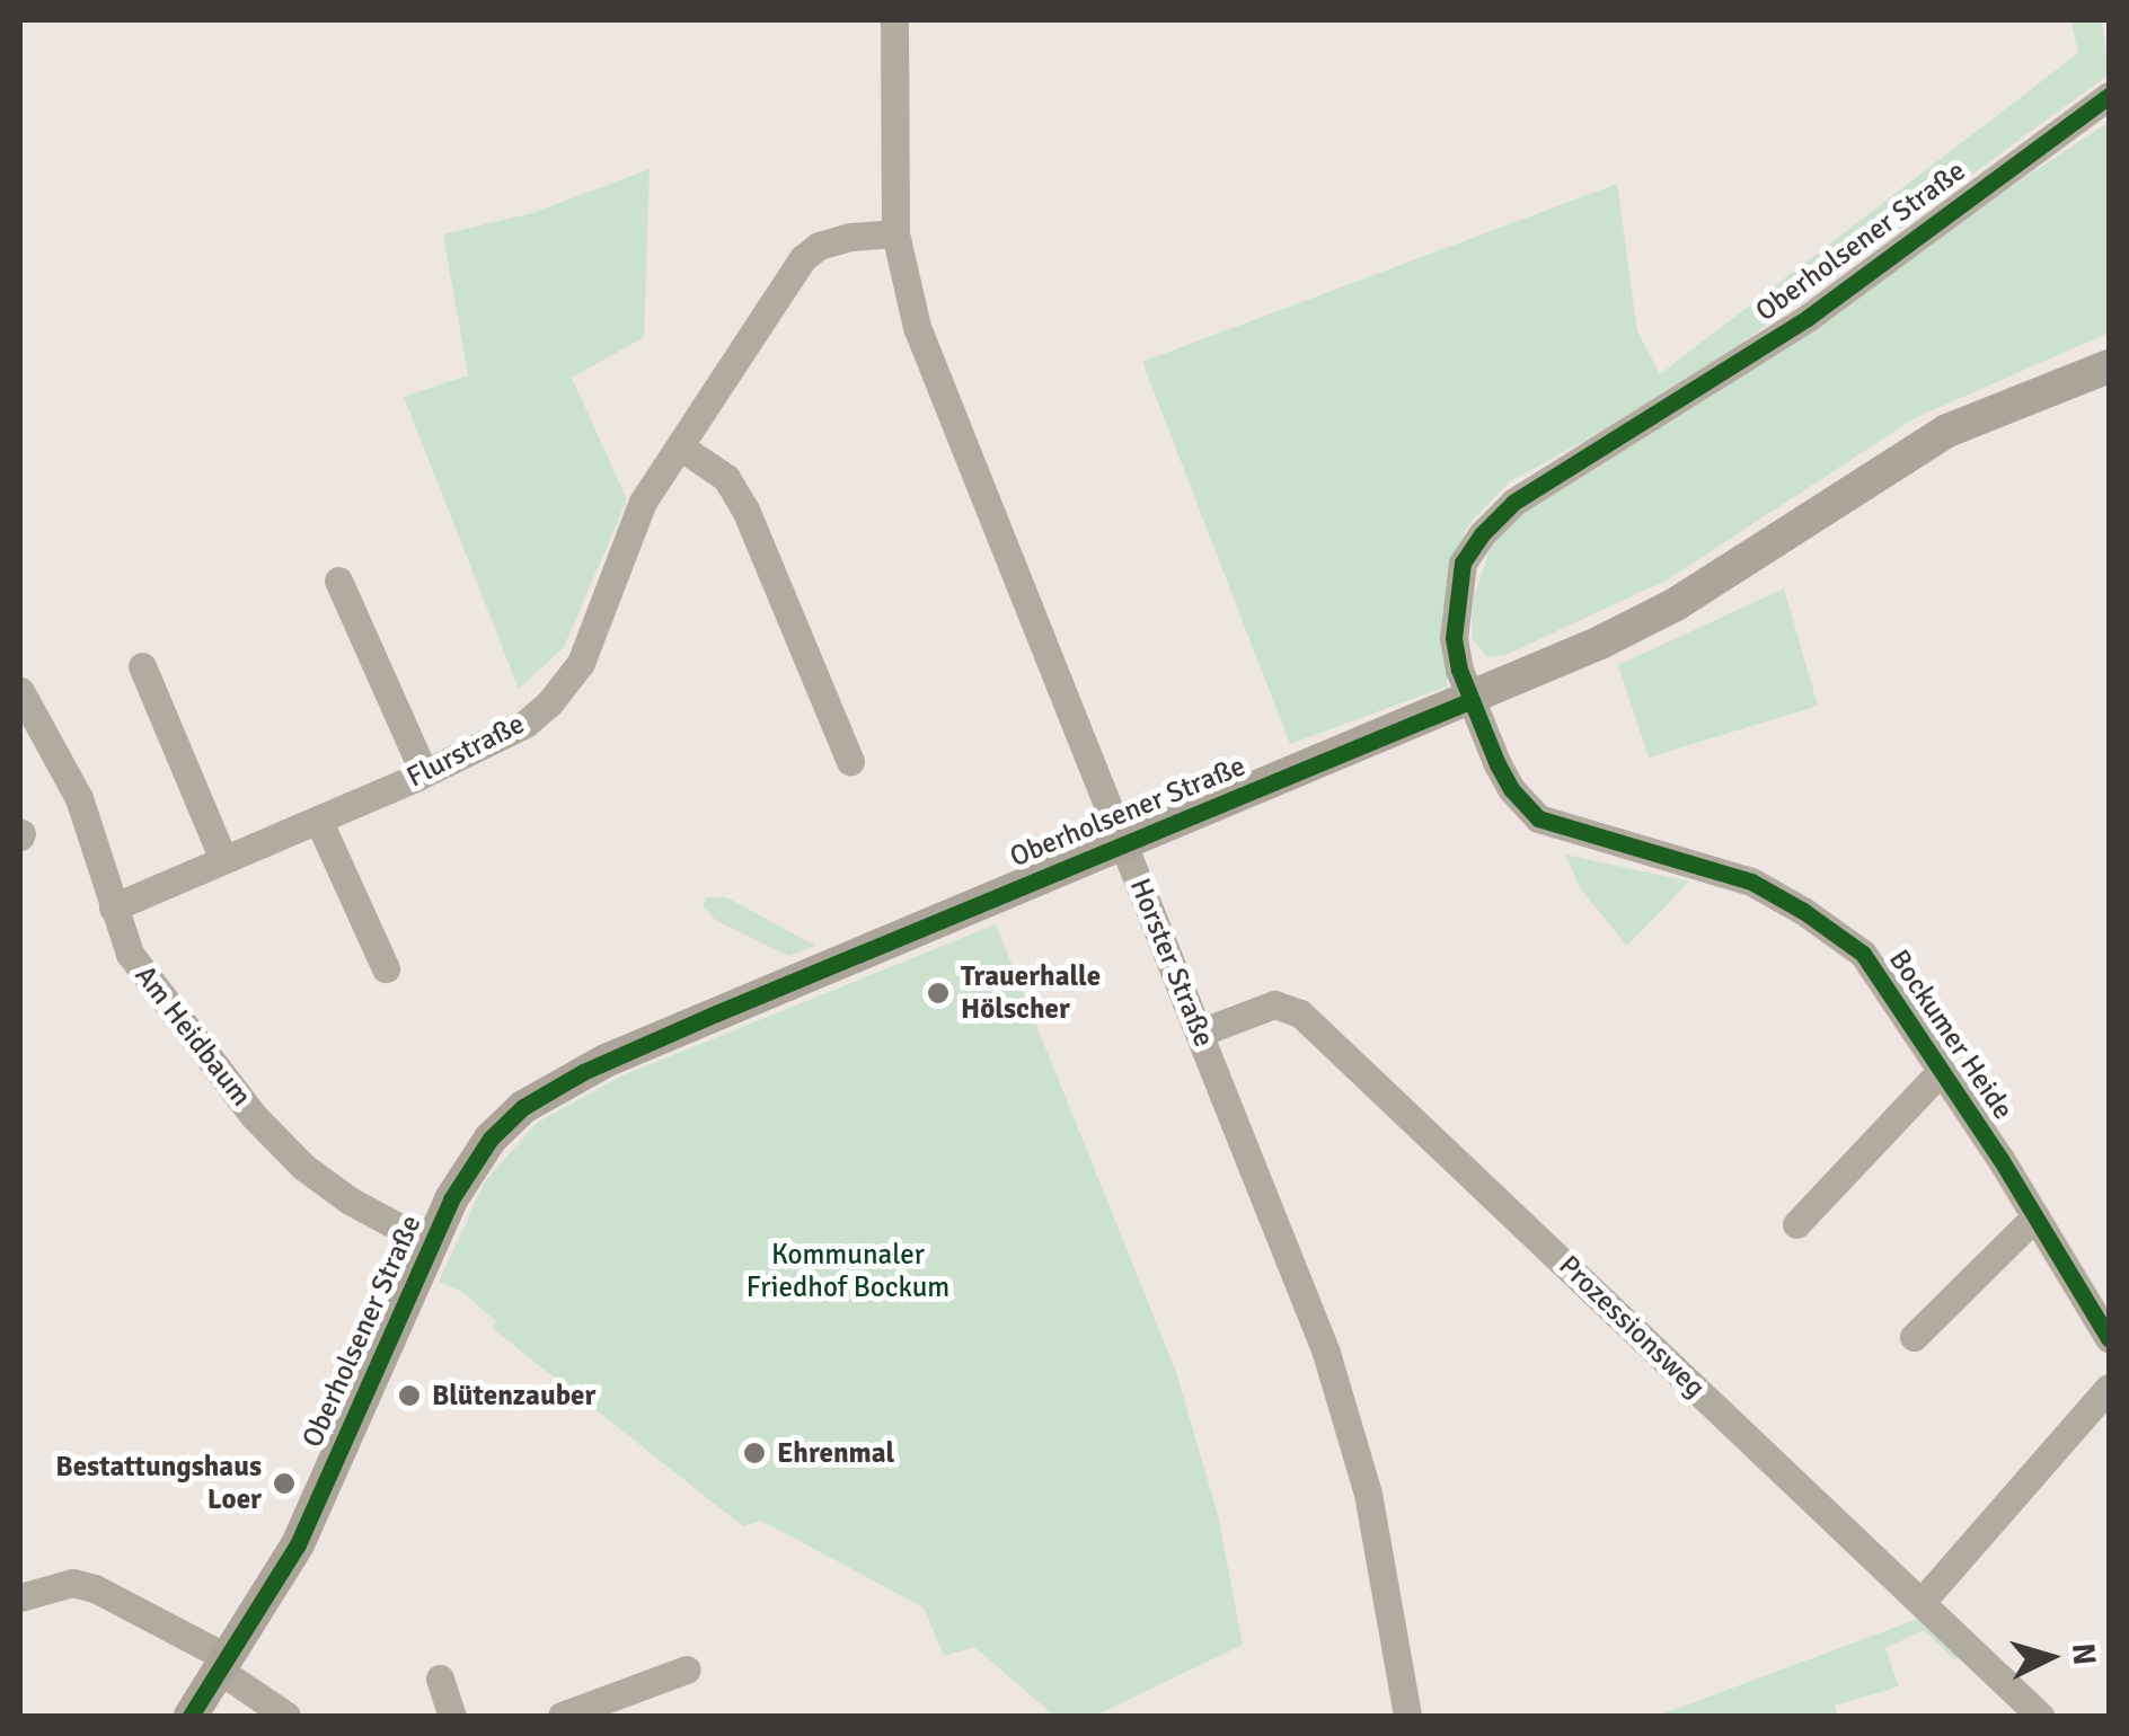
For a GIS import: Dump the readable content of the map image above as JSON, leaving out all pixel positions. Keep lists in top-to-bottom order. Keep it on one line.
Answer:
{"streets":{"main road":["Oberholsener Straße"],"street":["Flurstraße","Horster Straße","Bockumer Heide","Am Heidbaum","Prozessionsweg"]},"crossings":[["Oberholsener Straße","Horster Straße"],["Oberholsener Straße","Bockumer Heide"],["Oberholsener Straße","Am Heidbaum"],["Flurstraße","Horster Straße"],["Flurstraße","Am Heidbaum"],["Horster Straße","Prozessionsweg"]],"parks":["Kommunaler Friedhof Bockum"],"places":["Trauerhalle Hölscher","Blütenzauber","Ehrenmal","Bestattungshaus Loer"],"north":"right"}
